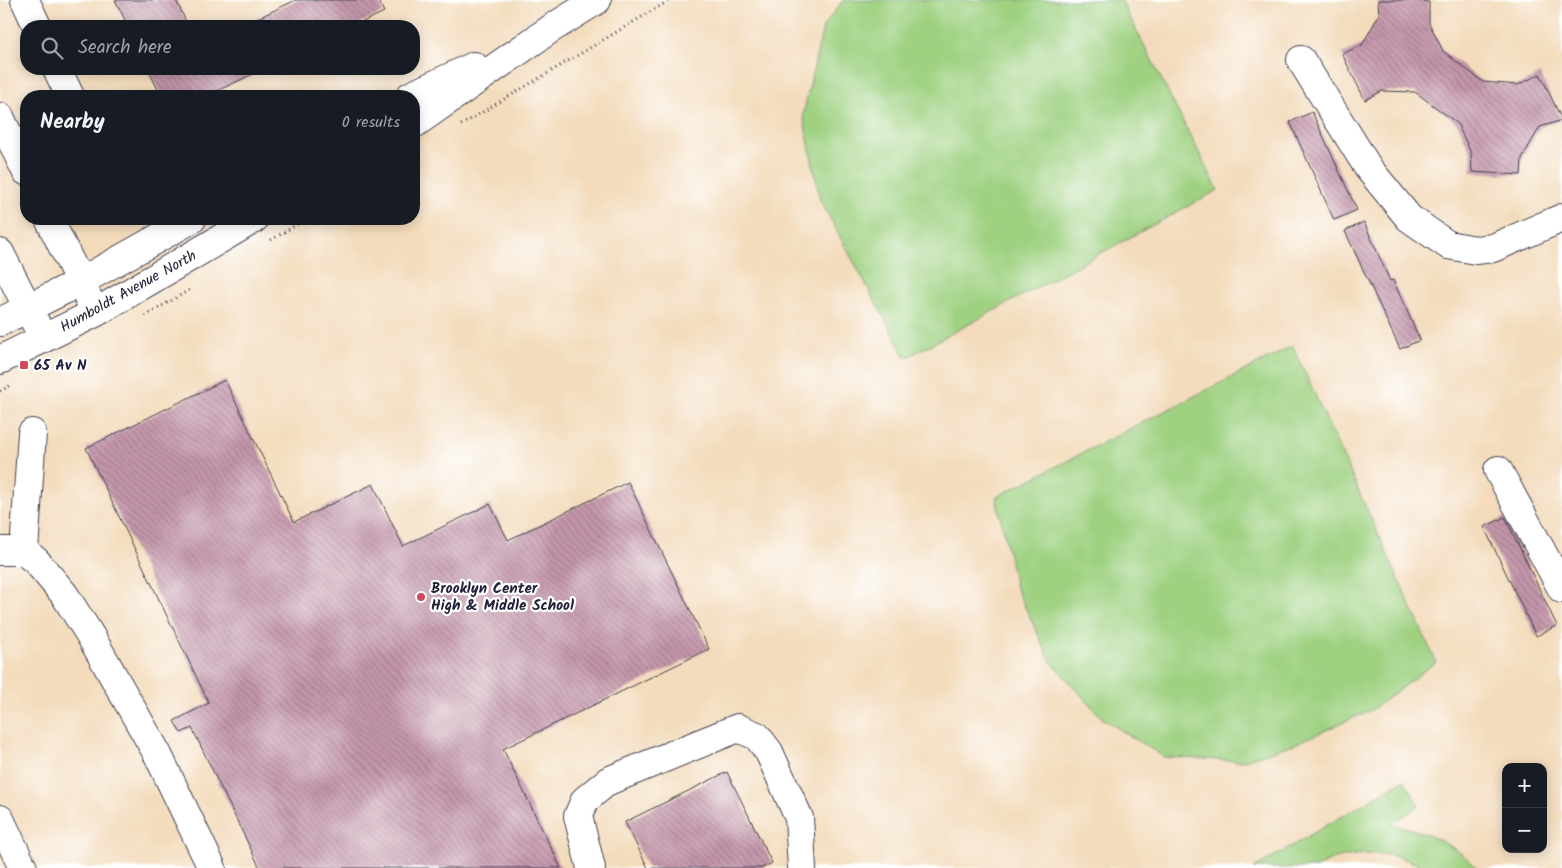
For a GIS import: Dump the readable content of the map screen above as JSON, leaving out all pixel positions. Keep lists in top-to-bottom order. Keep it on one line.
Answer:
{"streets":{"street":["Humboldt Avenue North"]},"places":{"transit":["65 Av N"],"other":["Brooklyn Center High & Middle School"]},"page":{"search":"Search here","heading":["Nearby","0 results"],"map_buttons":["+","−"]}}
